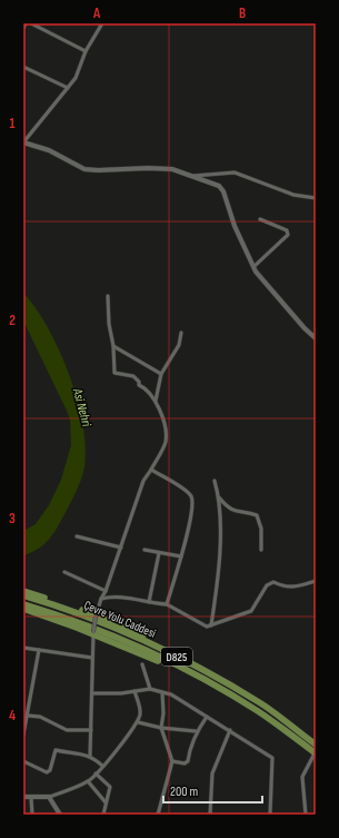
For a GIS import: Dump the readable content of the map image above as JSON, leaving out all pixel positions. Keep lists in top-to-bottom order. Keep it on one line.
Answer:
{"streets":{"highway":["Çevre Yolu Caddesi","D825"]},"water":["Asi Nehri"],"scale_bar":"200 m","grid":{"columns":["A","B"],"rows":["1","2","3","4"]}}
